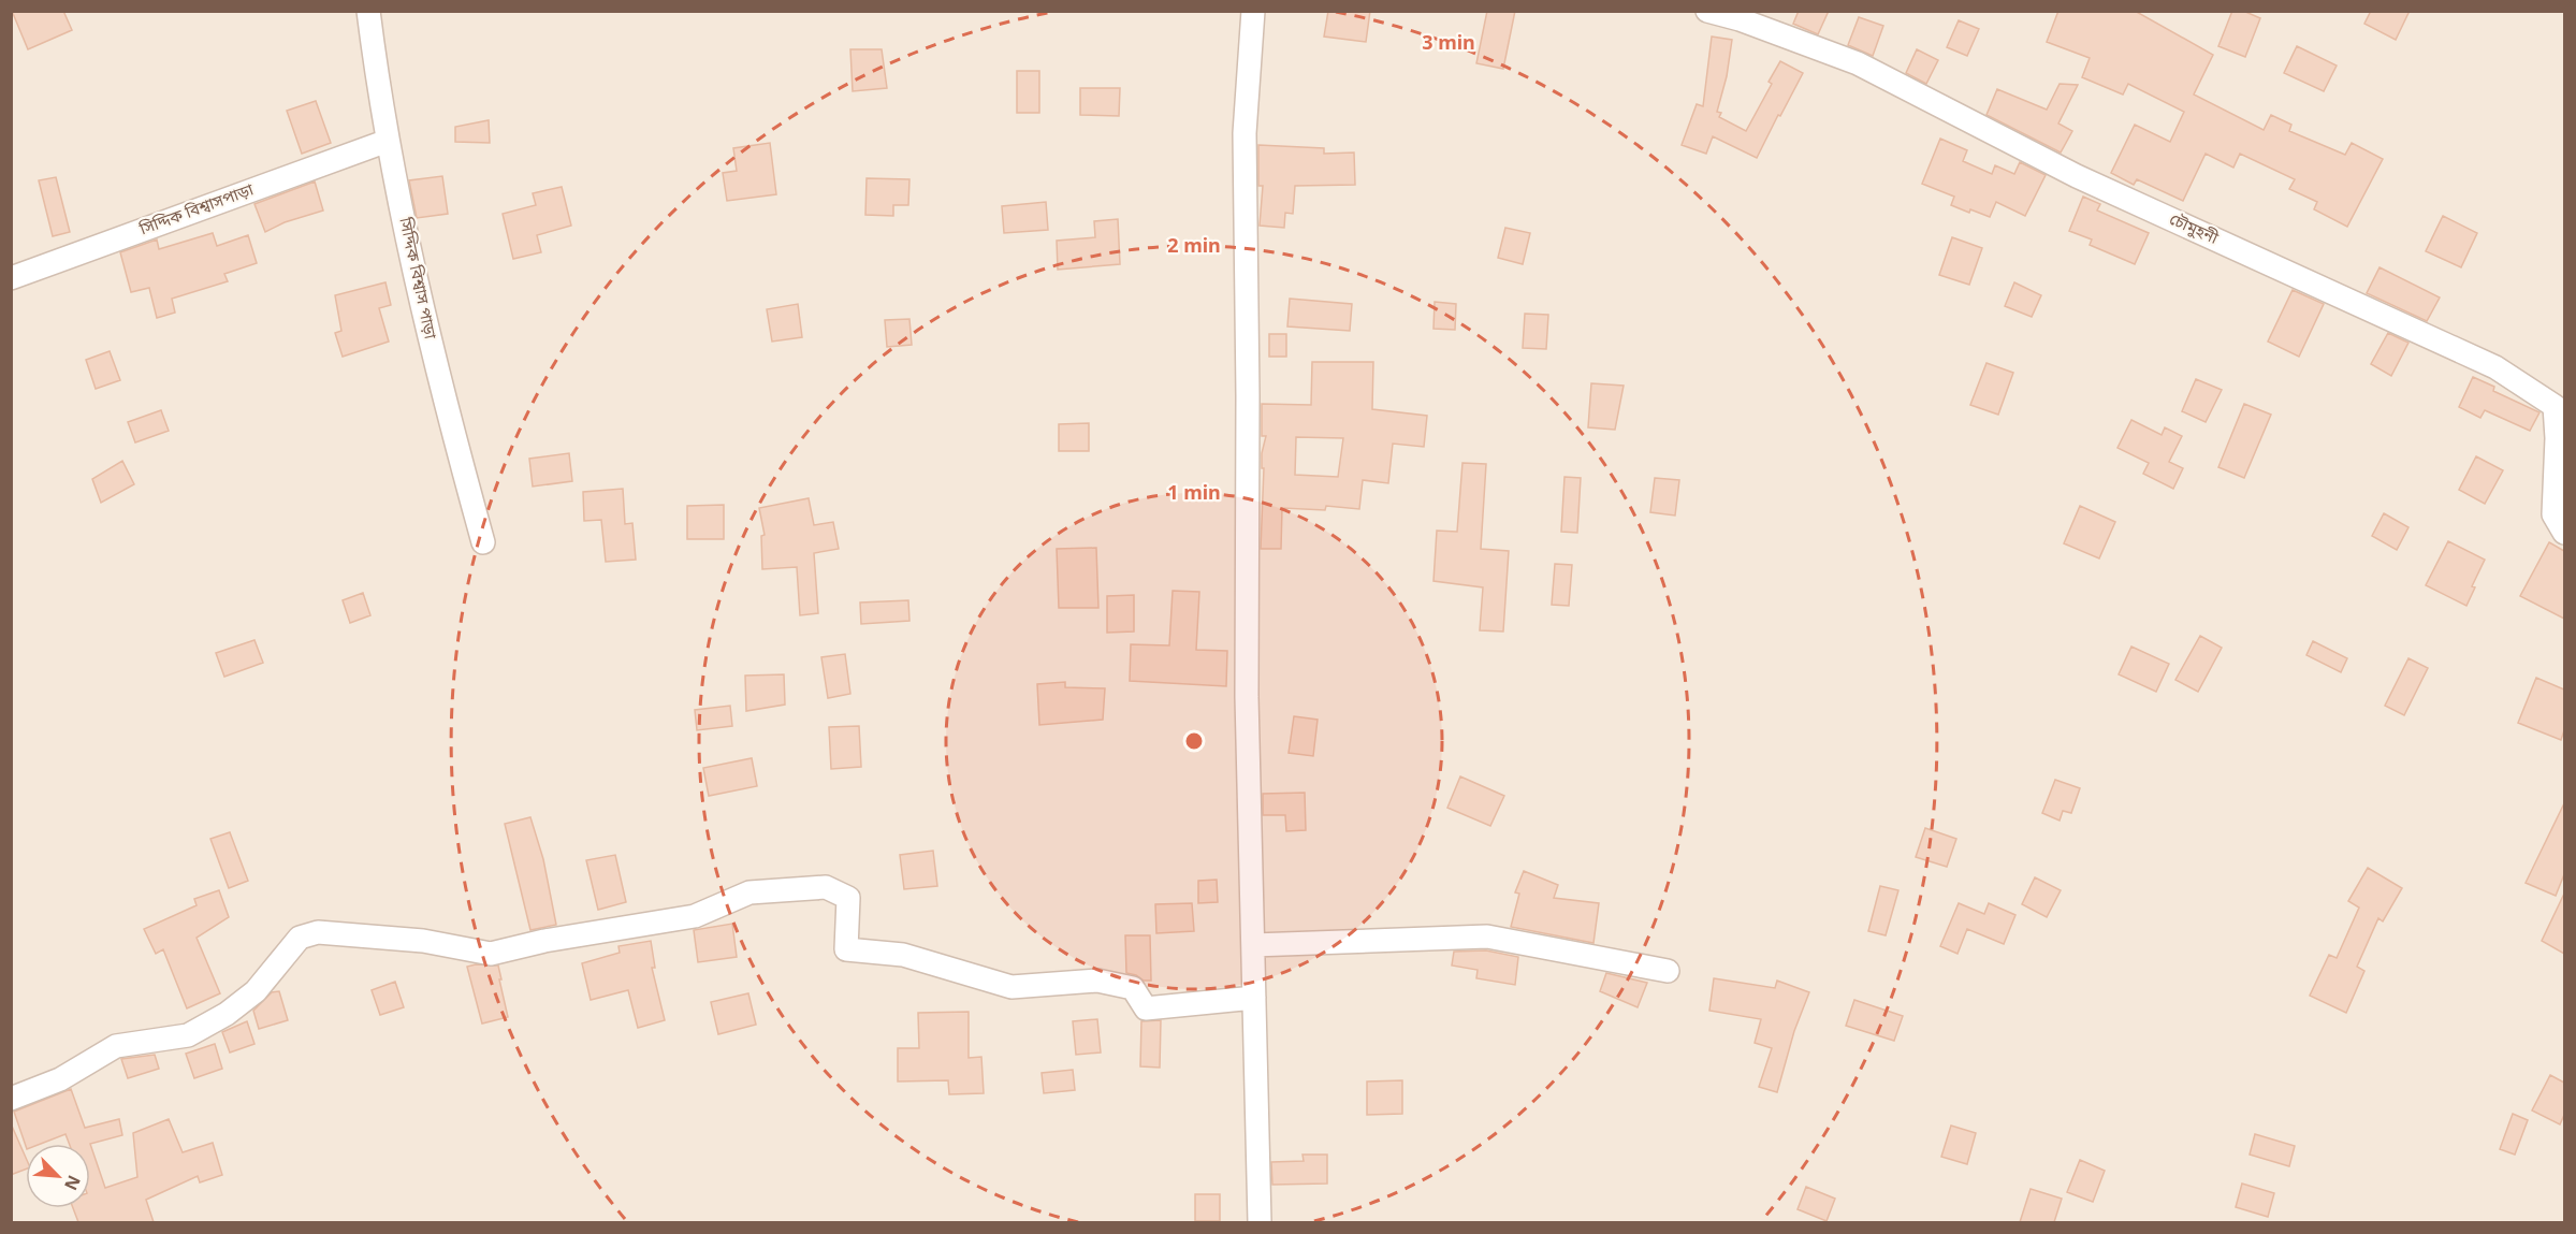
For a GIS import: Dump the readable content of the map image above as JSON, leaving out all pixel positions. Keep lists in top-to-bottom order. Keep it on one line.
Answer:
{"streets":{"street":["সিদ্দিক বিশ্বাসপাড়া","চৌমুহনী","সিদ্দিক বিশ্বাস পাড়া"]},"crossings":[["সিদ্দিক বিশ্বাসপাড়া","সিদ্দিক বিশ্বাস পাড়া"]],"north":"bottom right","rings":["3 min","2 min","1 min"]}
